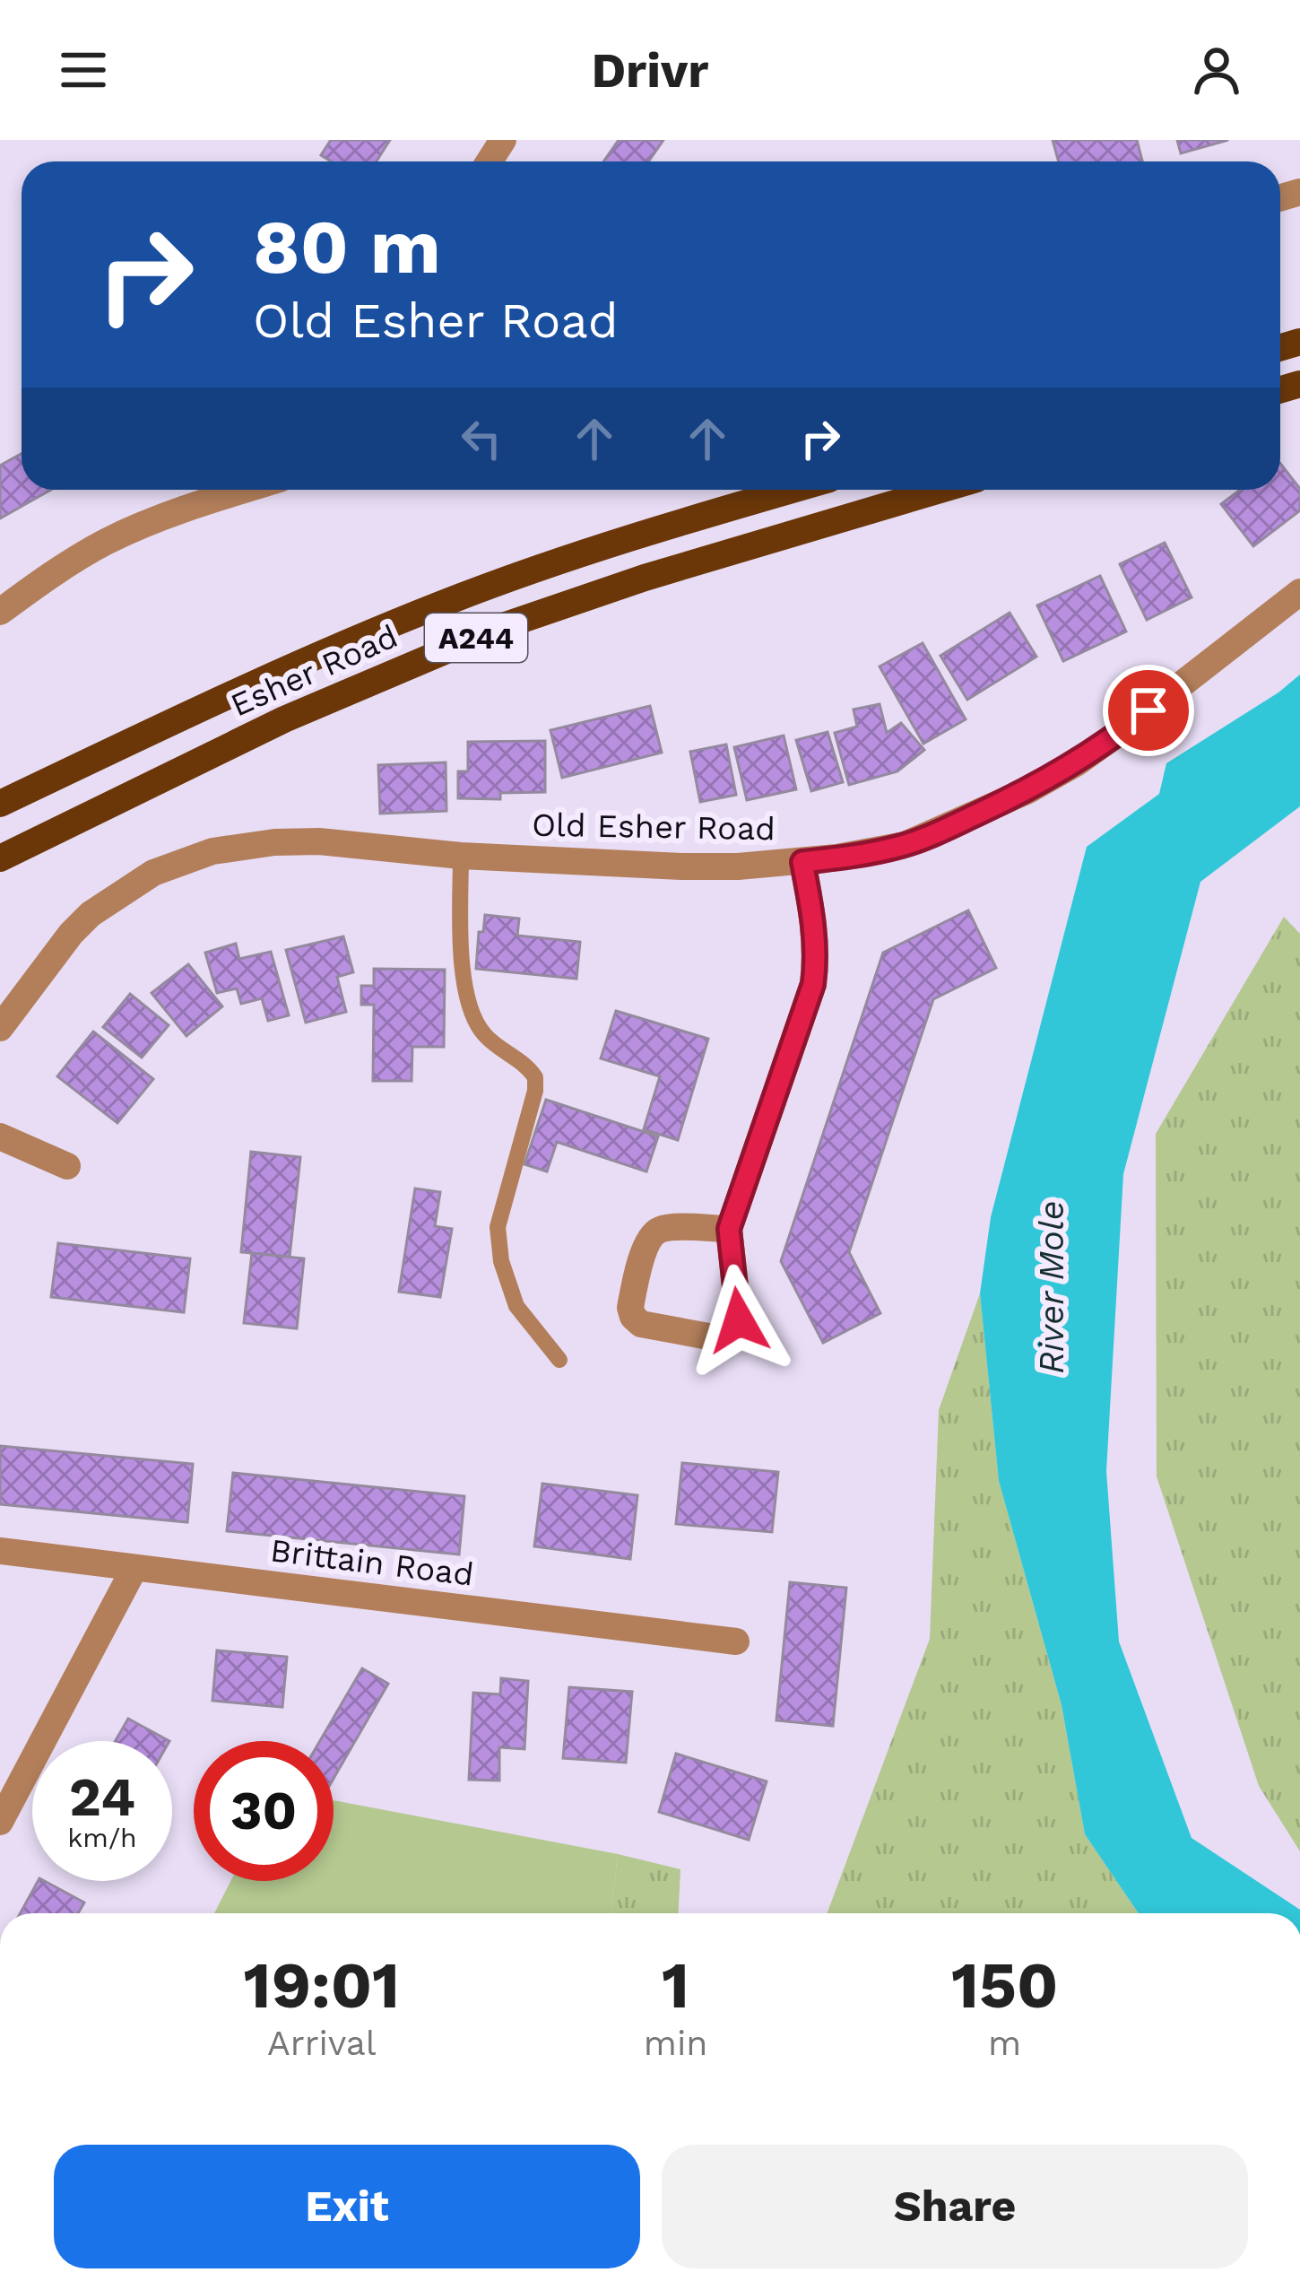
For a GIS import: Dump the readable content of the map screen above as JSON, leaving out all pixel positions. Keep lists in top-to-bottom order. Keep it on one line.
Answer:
{"streets":{"main road":["A244","Esher Road"],"street":["Old Esher Road","Brittain Road"]},"water":["River Mole"],"page":{"header":"Drivr","turn":["80 m","Old Esher Road"],"speed":"24 km/h","limit":"30","eta":["19:01","Arrival","1","min","150","m"],"buttons":["Exit","Share"]}}
